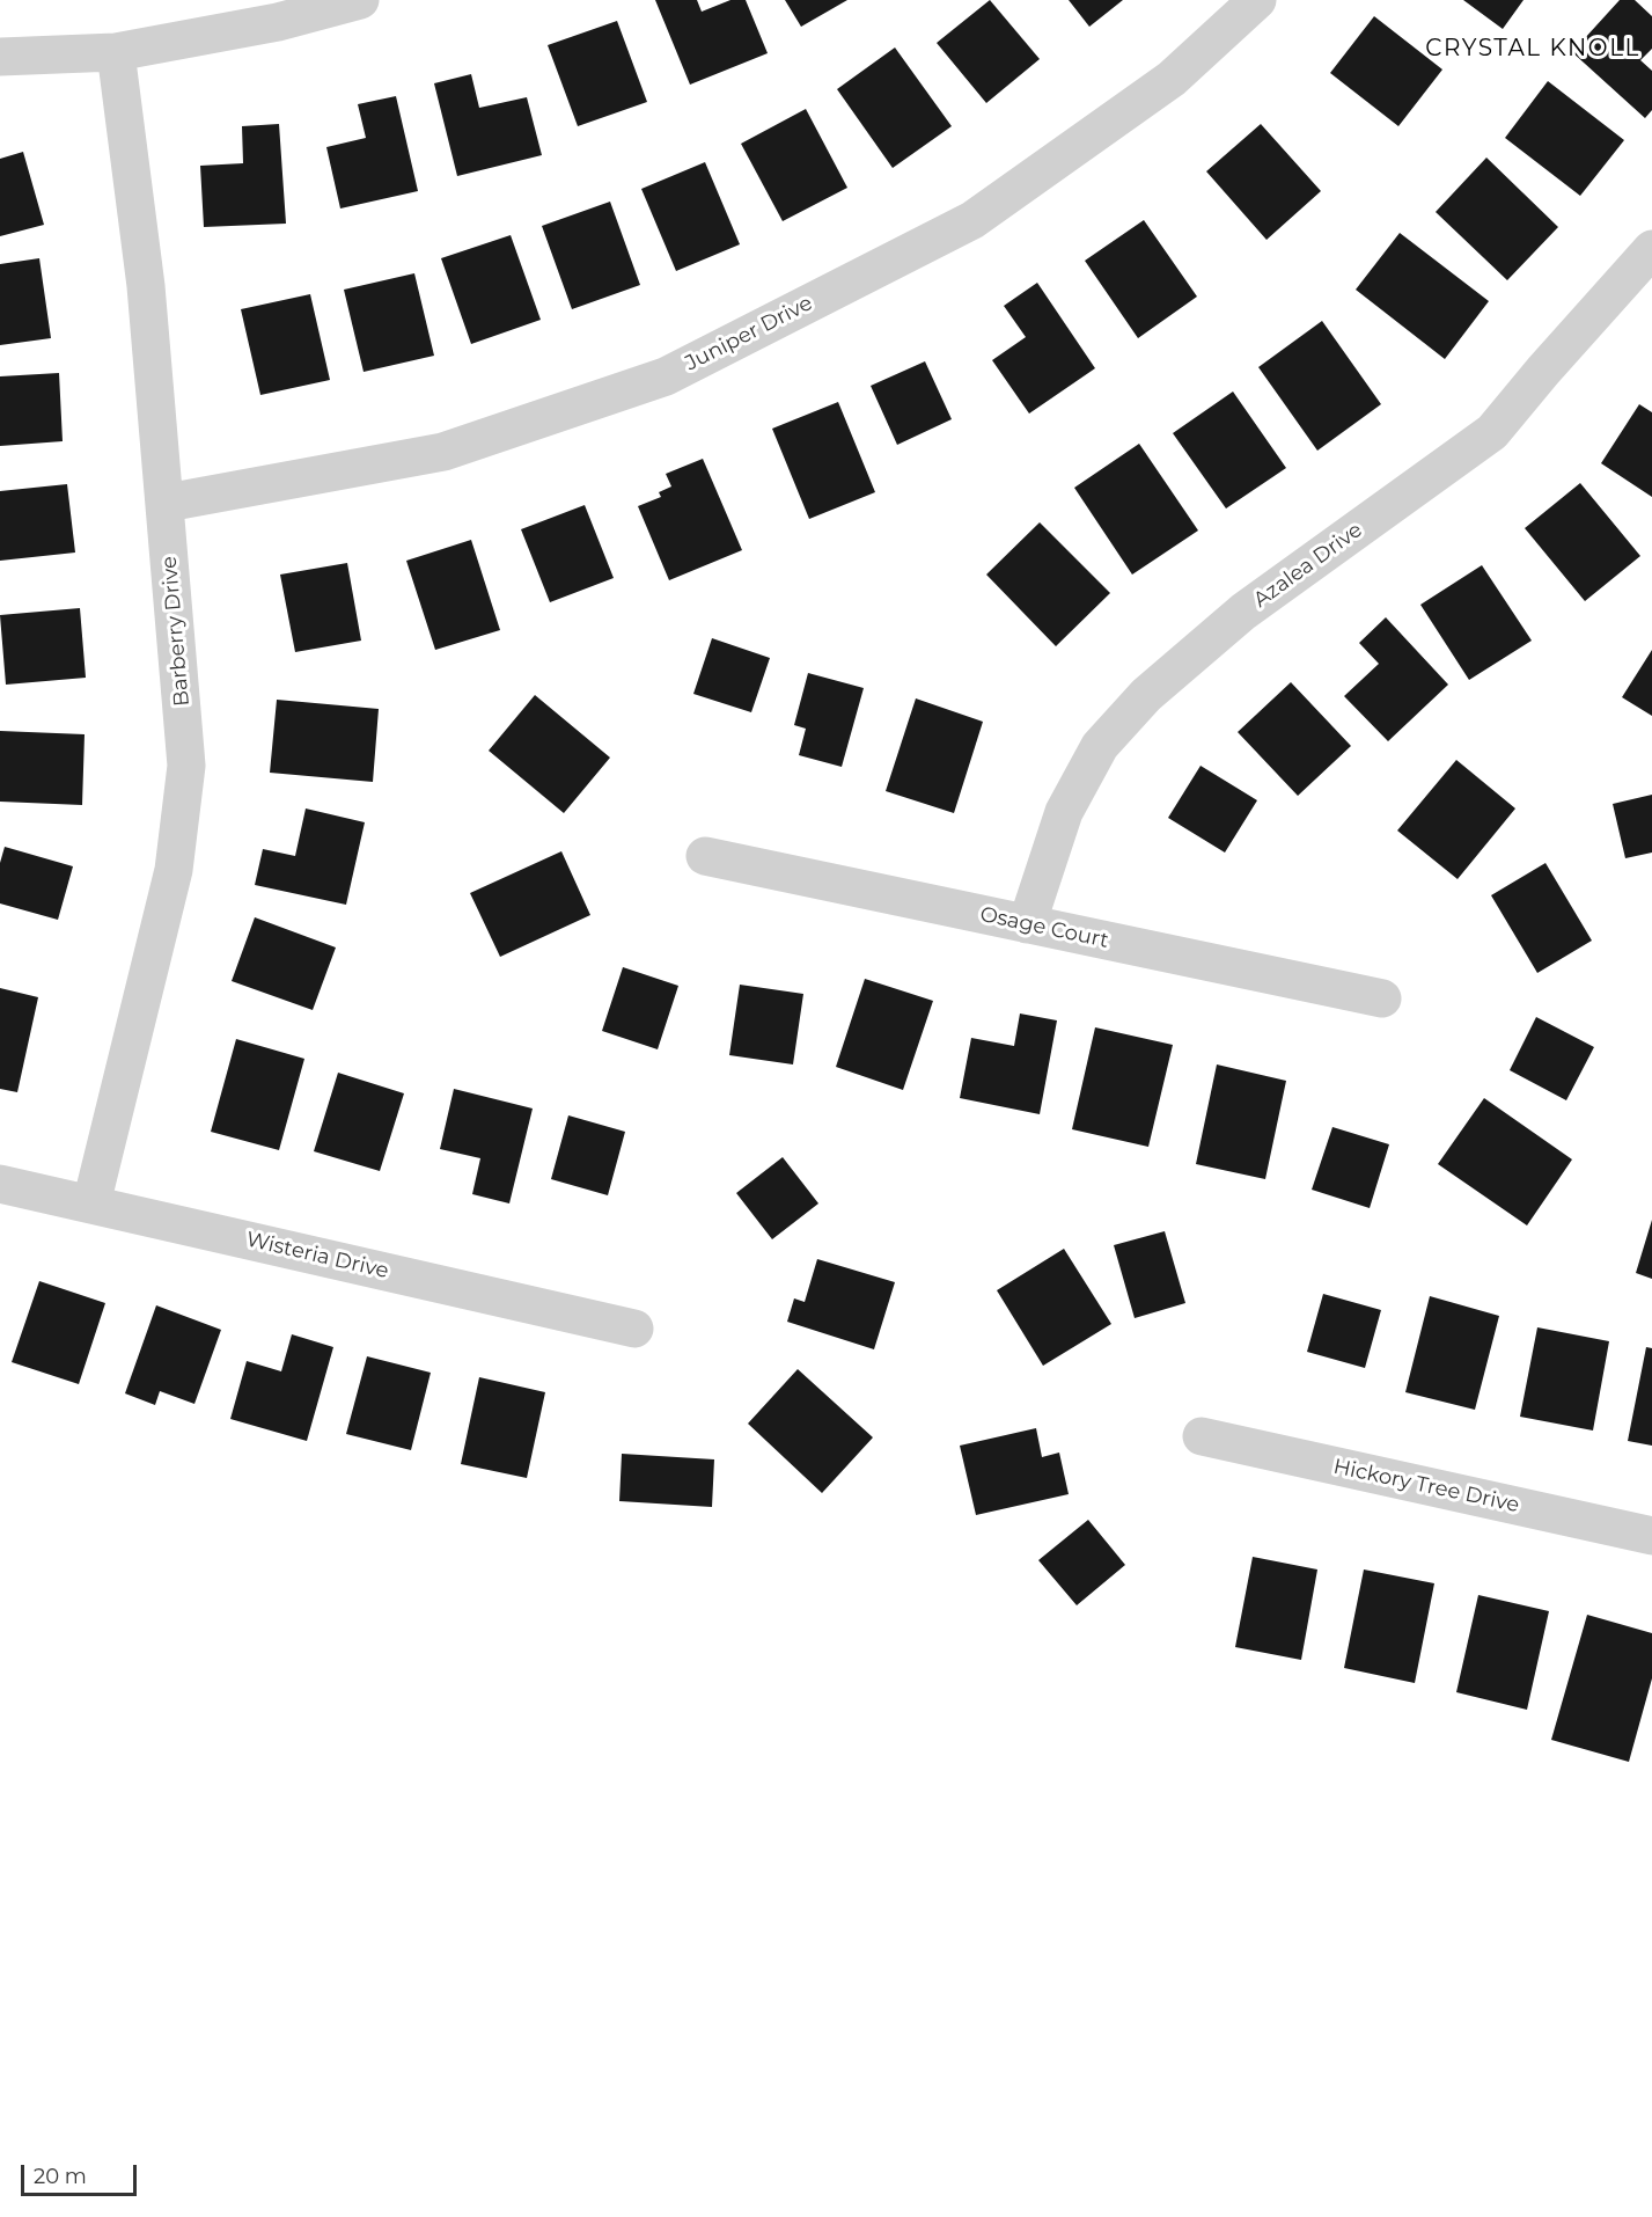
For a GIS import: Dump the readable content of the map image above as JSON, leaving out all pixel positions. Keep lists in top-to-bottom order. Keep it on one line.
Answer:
{"streets":{"street":["Juniper Drive","Azalea Drive","Barberry Drive","Osage Court","Wisteria Drive","Hickory Tree Drive"]},"crossings":[["Juniper Drive","Barberry Drive"],["Azalea Drive","Osage Court"],["Barberry Drive","Wisteria Drive"]],"districts":["CRYSTAL KNOLL"],"scale_bar":"20 m"}
